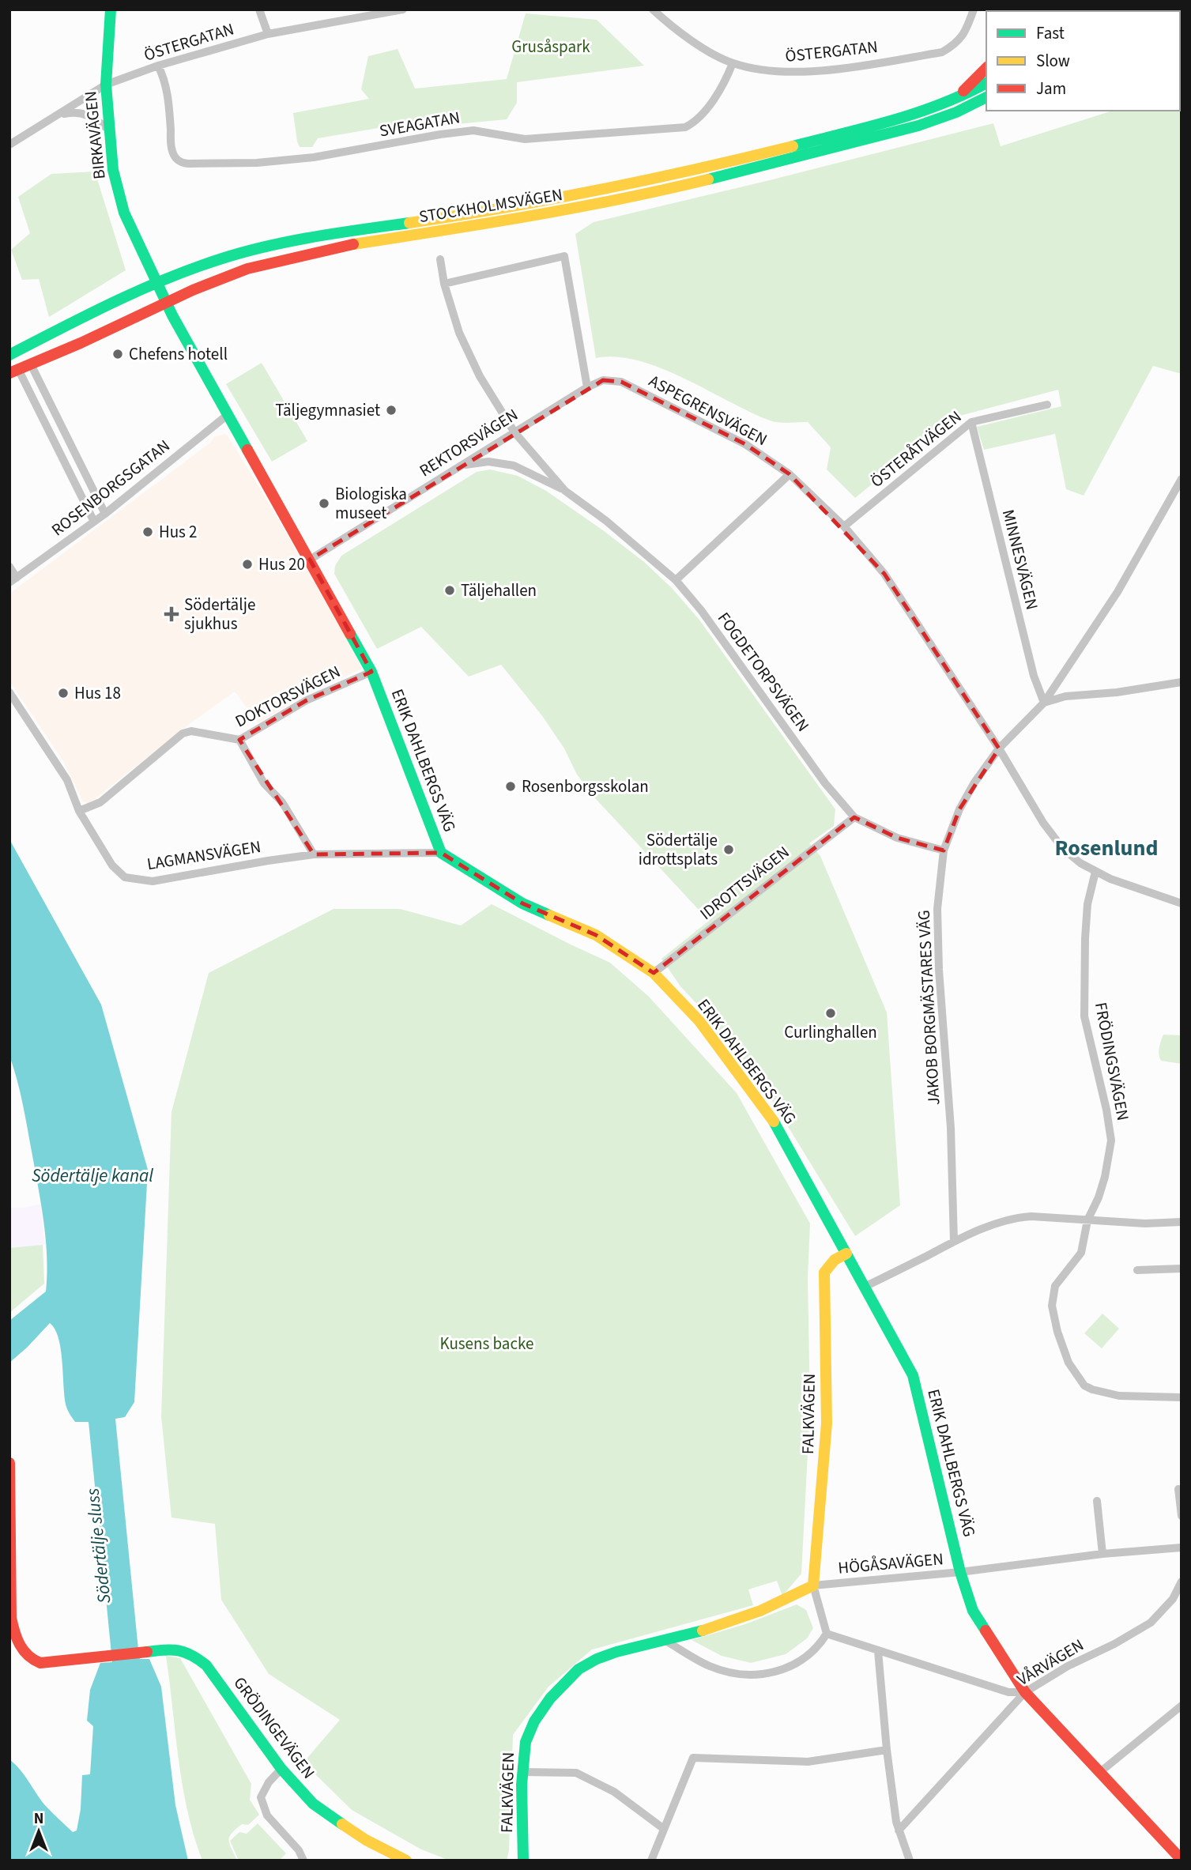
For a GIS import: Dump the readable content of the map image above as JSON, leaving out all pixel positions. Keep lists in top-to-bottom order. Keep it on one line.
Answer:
{"streets":{"street":["ÖSTERGATAN","SVEAGATAN","BIRKAVÄGEN","STOCKHOLMSVÄGEN","ASPEGRENSVÄGEN","REKTORSVÄGEN","ÖSTERÅTVÄGEN","ROSENBORGSGATAN","MINNESVÄGEN","FOGDETORPSVÄGEN","DOKTORSVÄGEN","ERIK DAHLBERGS VÄG","LAGMANSVÄGEN","IDROTTSVÄGEN","JAKOB BORGMÄSTARES VÄG","FRÖDINGSVÄGEN","FALKVÄGEN","HÖGÅSAVÄGEN","VÅRVÄGEN","GRÖDINGEVÄGEN"]},"crossings":[["ÖSTERGATAN","SVEAGATAN"],["ÖSTERGATAN","BIRKAVÄGEN"],["BIRKAVÄGEN","STOCKHOLMSVÄGEN"],["BIRKAVÄGEN","ERIK DAHLBERGS VÄG"],["STOCKHOLMSVÄGEN","ERIK DAHLBERGS VÄG"],["ASPEGRENSVÄGEN","REKTORSVÄGEN"],["ASPEGRENSVÄGEN","ÖSTERÅTVÄGEN"],["ASPEGRENSVÄGEN","JAKOB BORGMÄSTARES VÄG"],["ASPEGRENSVÄGEN","FRÖDINGSVÄGEN"],["REKTORSVÄGEN","FOGDETORPSVÄGEN"],["REKTORSVÄGEN","ERIK DAHLBERGS VÄG"],["ÖSTERÅTVÄGEN","MINNESVÄGEN"],["ROSENBORGSGATAN","ERIK DAHLBERGS VÄG"],["MINNESVÄGEN","JAKOB BORGMÄSTARES VÄG"],["FOGDETORPSVÄGEN","IDROTTSVÄGEN"],["FOGDETORPSVÄGEN","JAKOB BORGMÄSTARES VÄG"],["DOKTORSVÄGEN","ERIK DAHLBERGS VÄG"],["DOKTORSVÄGEN","LAGMANSVÄGEN"],["ERIK DAHLBERGS VÄG","LAGMANSVÄGEN"],["ERIK DAHLBERGS VÄG","IDROTTSVÄGEN"],["ERIK DAHLBERGS VÄG","FALKVÄGEN"],["ERIK DAHLBERGS VÄG","HÖGÅSAVÄGEN"],["ERIK DAHLBERGS VÄG","VÅRVÄGEN"],["FALKVÄGEN","HÖGÅSAVÄGEN"]],"districts":["Rosenlund"],"water":["Södertälje kanal","Södertälje sluss"],"parks":["Grusåspark","Kusens backe"],"places":{"other":["Chefens hotell","Täljegymnasiet","Biologiska museet","Hus 2","Hus 20","Täljehallen","Hus 18","Rosenborgsskolan","Södertälje idrottsplats","Curlinghallen"],"health":["Södertälje sjukhus"]},"legend":["Fast","Slow","Jam"],"north":"top"}
